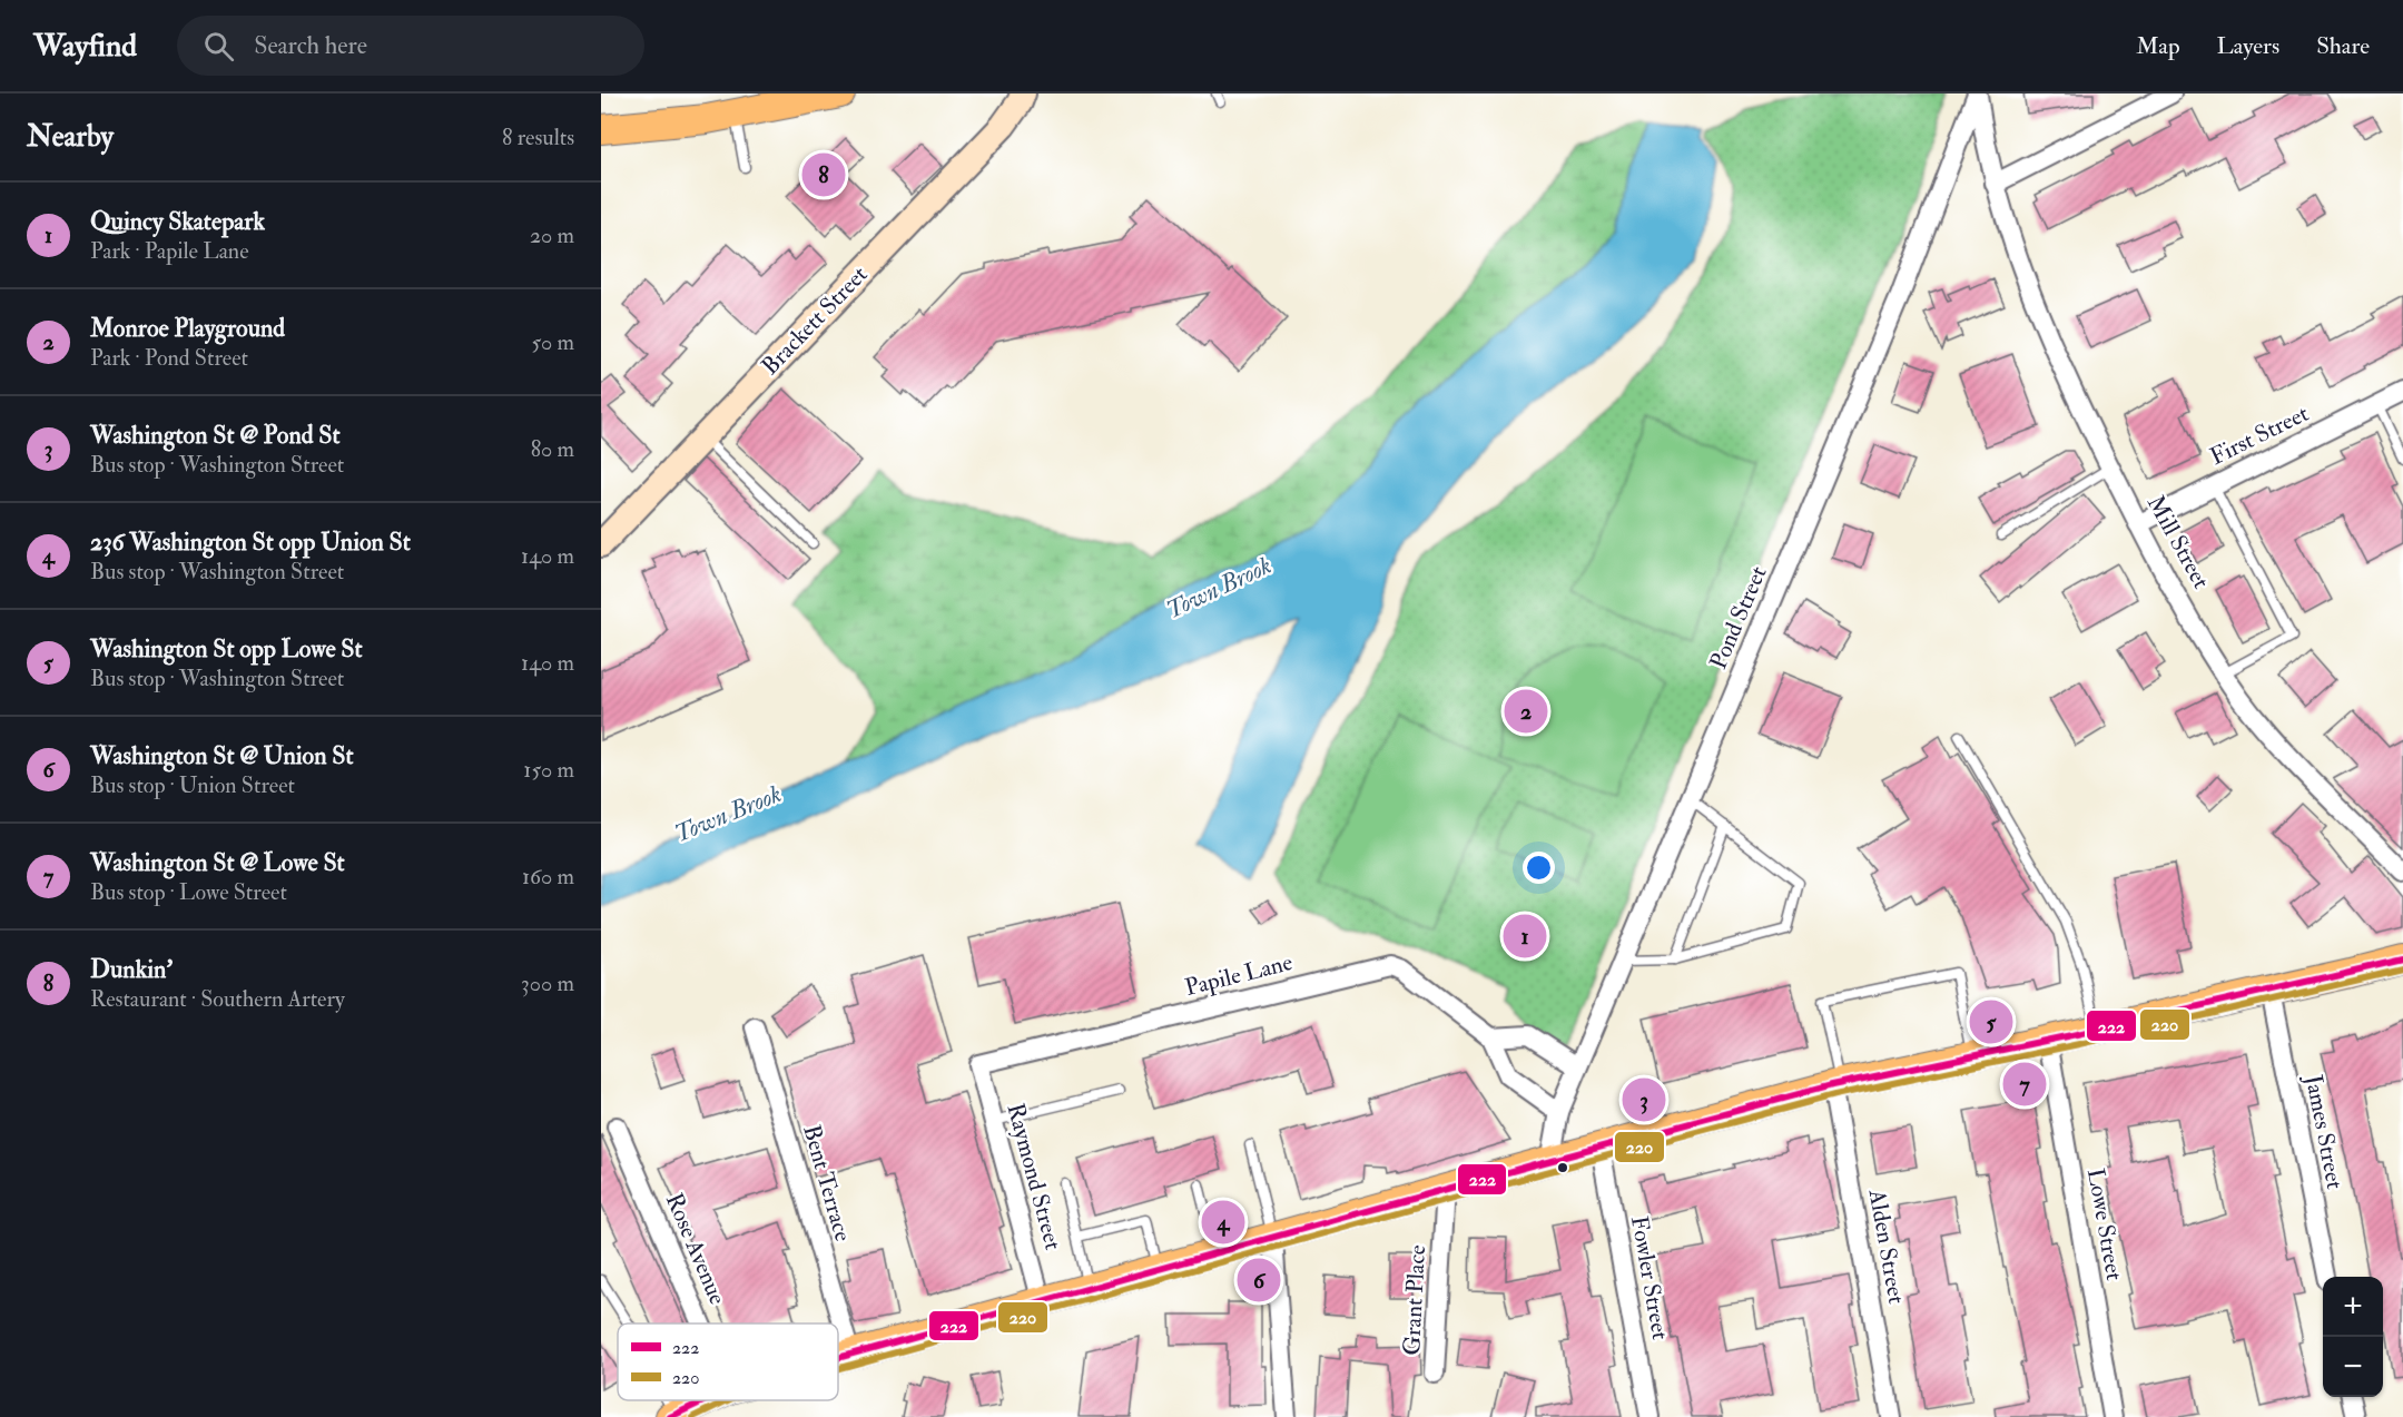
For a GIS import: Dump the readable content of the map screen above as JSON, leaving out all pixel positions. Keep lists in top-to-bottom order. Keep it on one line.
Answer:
{"streets":{"street":["Brackett Street","First Street","Mill Street","Pond Street","Papile Lane","James Street","Raymond Street","Bent Terrace","Lowe Street","Alden Street","Rose Avenue","Fowler Street","Grant Place"]},"crossings":[["First Street","Mill Street"],["Mill Street","Pond Street"],["Papile Lane","Raymond Street"]],"water":["Town Brook"],"lines":["transit line 222","transit line 220"],"legend":["222","220"],"page":{"header":"Wayfind","search":"Search here","nav":["Map","Layers","Share"],"heading":["Nearby","8 results"],"pins":["8","2","1","5","7","3","4","6"],"list":[{"mark":"1","name":"Quincy Skatepark","note":"Park · Papile Lane","value":"20 m"},{"mark":"2","name":"Monroe Playground","note":"Park · Pond Street","value":"50 m"},{"mark":"3","name":"Washington St @ Pond St","note":"Bus stop · Washington Street","value":"80 m"},{"mark":"4","name":"236 Washington St opp Union St","note":"Bus stop · Washington Street","value":"140 m"},{"mark":"5","name":"Washington St opp Lowe St","note":"Bus stop · Washington Street","value":"140 m"},{"mark":"6","name":"Washington St @ Union St","note":"Bus stop · Union Street","value":"150 m"},{"mark":"7","name":"Washington St @ Lowe St","note":"Bus stop · Lowe Street","value":"160 m"},{"mark":"8","name":"Dunkin'","note":"Restaurant · Southern Artery","value":"300 m"}],"map_buttons":["+","−"]}}
